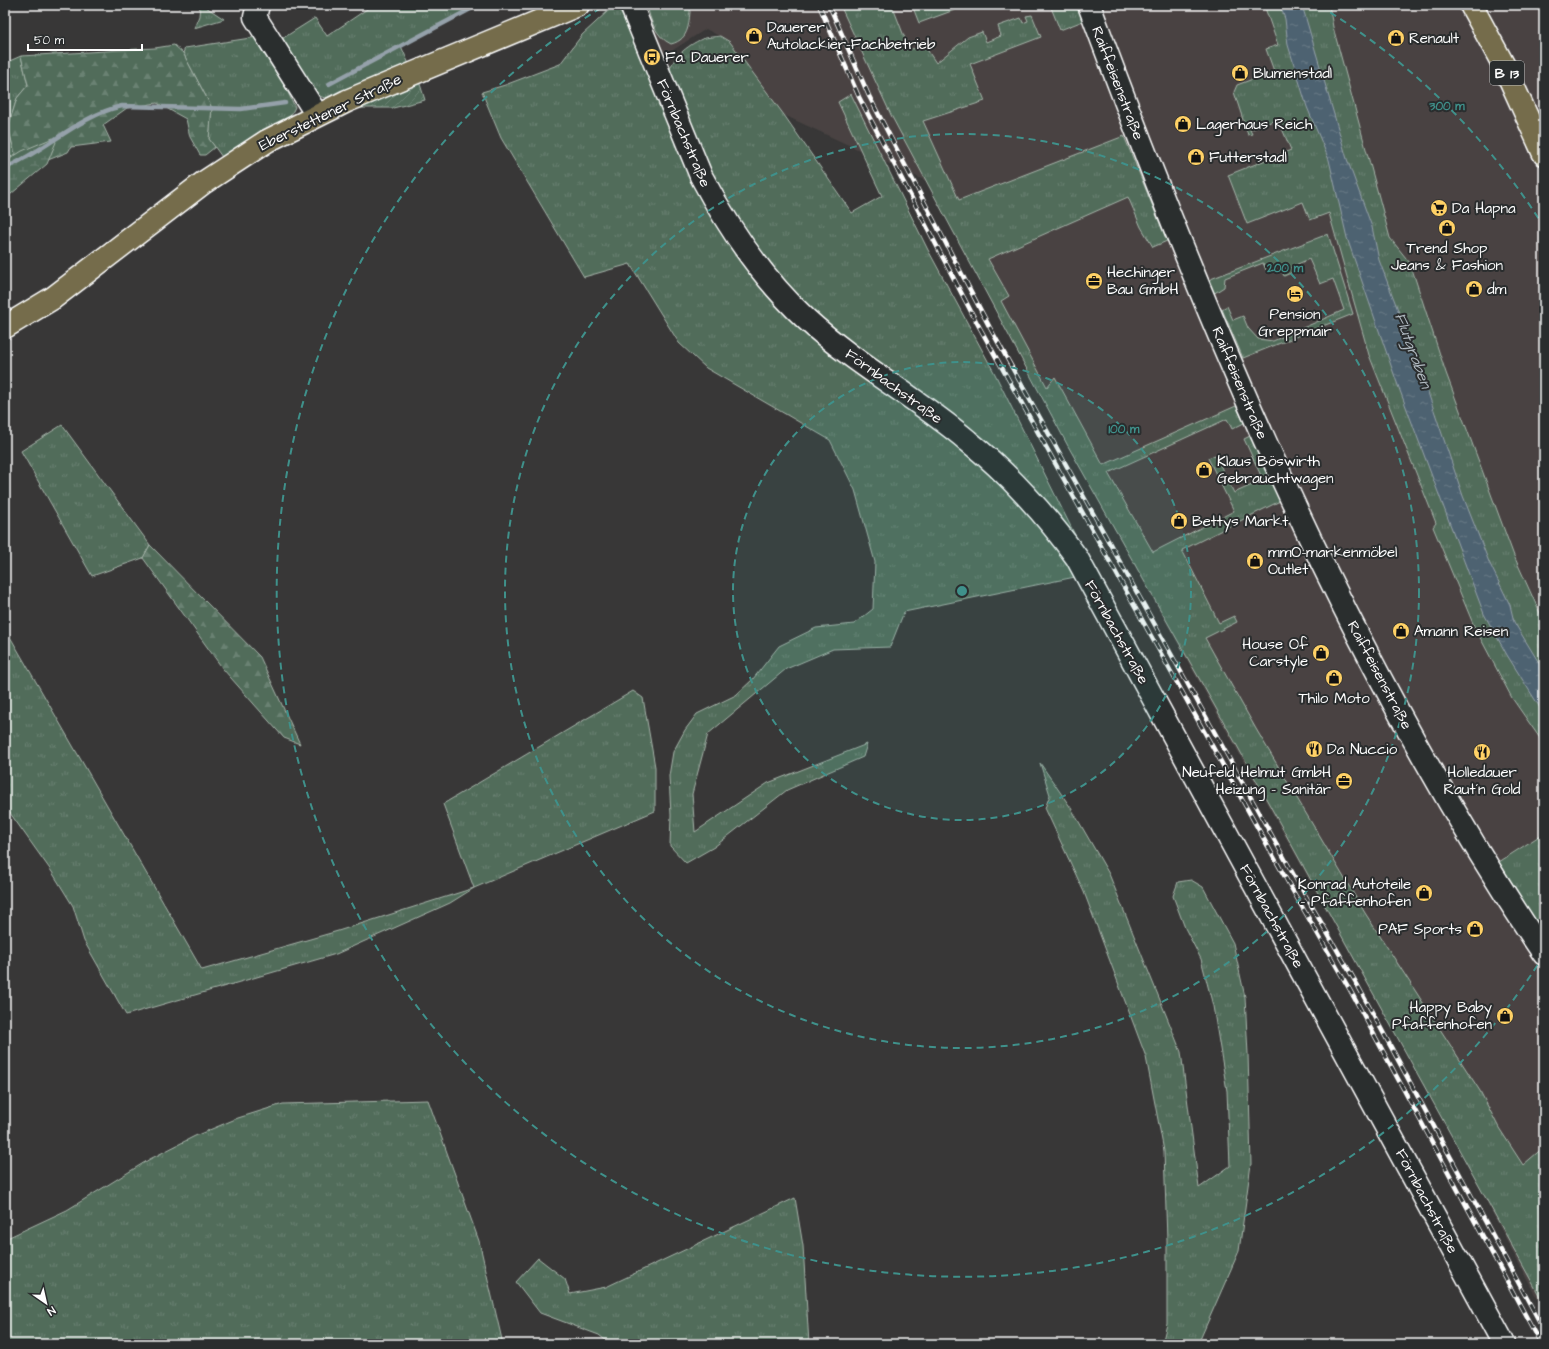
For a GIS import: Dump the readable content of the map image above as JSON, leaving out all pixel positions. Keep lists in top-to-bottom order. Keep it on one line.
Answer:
{"streets":{"main road":["B 13","Eberstettener Straße"],"street":["Raiffeisenstraße","Förnbachstraße"]},"water":["Flutgraben"],"places":{"shop":["Dauerer Autolackier-Fachbetrieb","Renault","Blumenstadl","Lagerhaus Reich","Futterstadl","Trend Shop Jeans & Fashion","dm","Klaus Böswirth Gebrauchtwagen","Bettys Markt","mmO-markenmöbel Outlet","Amann Reisen","House Of Carstyle","Thilo Moto","Konrad Autoteile - Pfaffenhofen","PAF Sports","Happy Baby Pfaffenhofen"],"bus stop":["Fa. Dauerer"],"supermarket":["Da Hapna"],"office":["Hechinger Bau GmbH","Neufeld Helmut GmbH Heizung - Sanitär"],"hotel":["Pension Greppmair"],"restaurant":["Da Nuccio","Holledauer Raut´n Gold"]},"scale_bar":"50 m","north":"bottom right","rings":["300 m","200 m","100 m"]}
